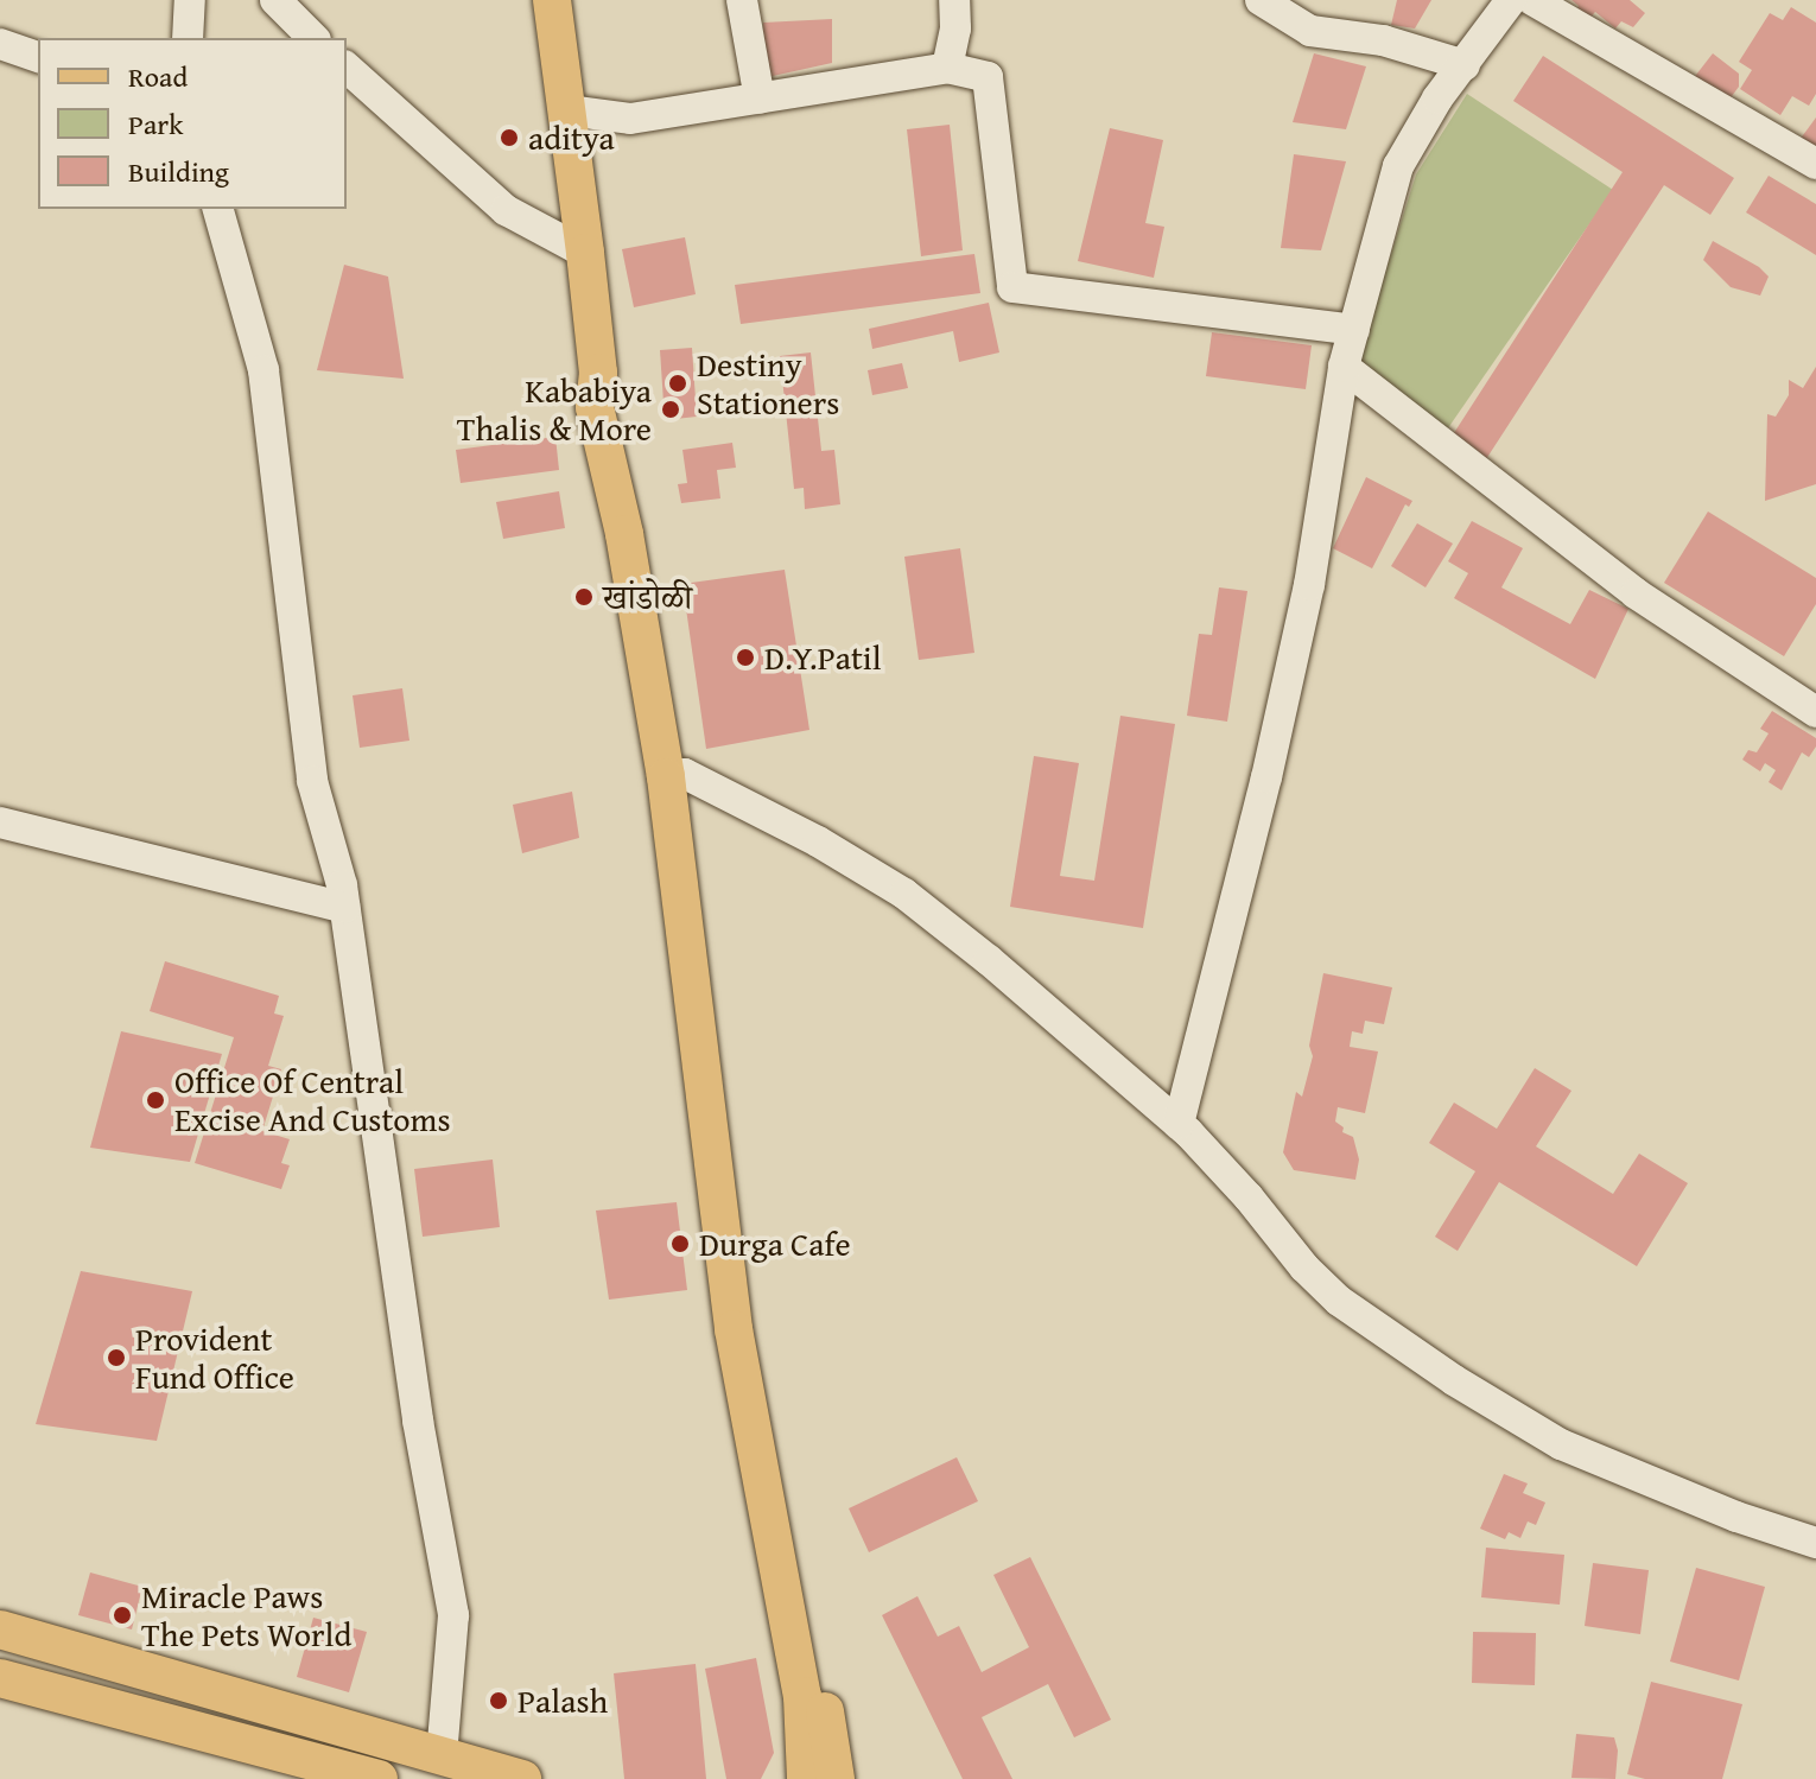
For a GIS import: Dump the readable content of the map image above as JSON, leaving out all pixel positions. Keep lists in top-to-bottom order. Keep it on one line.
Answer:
{"places":["aditya","Destiny Stationers","Kababiya Thalis & More","खांडोळी","D.Y.Patil","Office Of Central Excise And Customs","Durga Cafe","Provident Fund Office","Miracle Paws The Pets World","Palash"],"legend":["Road","Park","Building"]}
